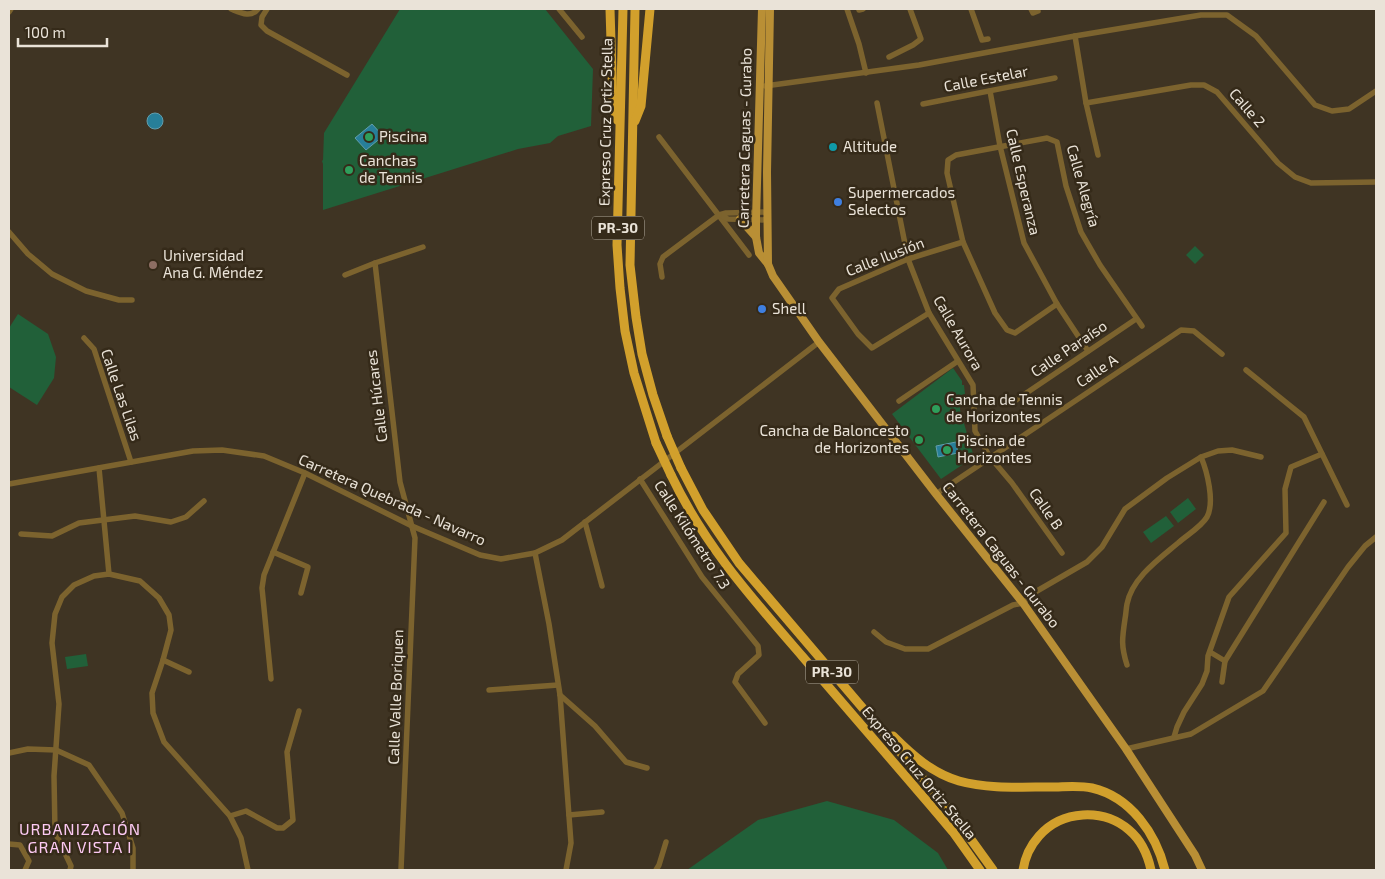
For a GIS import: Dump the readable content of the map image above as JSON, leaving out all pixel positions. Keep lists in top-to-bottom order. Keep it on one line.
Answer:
{"streets":{"highway":["Expreso Cruz Ortiz Stella","PR-30"],"main road":["Carretera Caguas - Gurabo"],"street":["Calle Estelar","Calle 2","Calle Esperanza","Calle Alegría","Calle Ilusión","Calle Aurora","Calle Paraíso","Calle A","Calle Las Lilas","Calle Húcares","Carretera Quebrada - Navarro","Calle B","Calle Kilómetro 7.3","Calle Valle Boriquen"]},"crossings":[["Calle Estelar","Calle Esperanza"],["Carretera Caguas - Gurabo","Calle A"],["Carretera Caguas - Gurabo","Carretera Quebrada - Navarro"],["Calle Esperanza","Calle Alegría"],["Calle Esperanza","Calle Paraíso"],["Calle Alegría","Calle Ilusión"],["Calle Alegría","Calle Paraíso"],["Calle Ilusión","Calle Aurora"],["Calle Aurora","Calle A"],["Calle Aurora","Calle B"],["Calle A","Calle B"],["Calle Las Lilas","Carretera Quebrada - Navarro"],["Calle Húcares","Carretera Quebrada - Navarro"],["Calle Húcares","Calle Valle Boriquen"],["Carretera Quebrada - Navarro","Calle Kilómetro 7.3"],["Carretera Quebrada - Navarro","Calle Valle Boriquen"]],"districts":["URBANIZACIÓN GRAN VISTA I"],"places":["Piscina","Altitude","Canchas de Tennis","Supermercados Selectos","Universidad Ana G. Méndez","Shell","Cancha de Tennis de Horizontes","Cancha de Baloncesto de Horizontes","Piscina de Horizontes"],"scale_bar":"100 m"}
